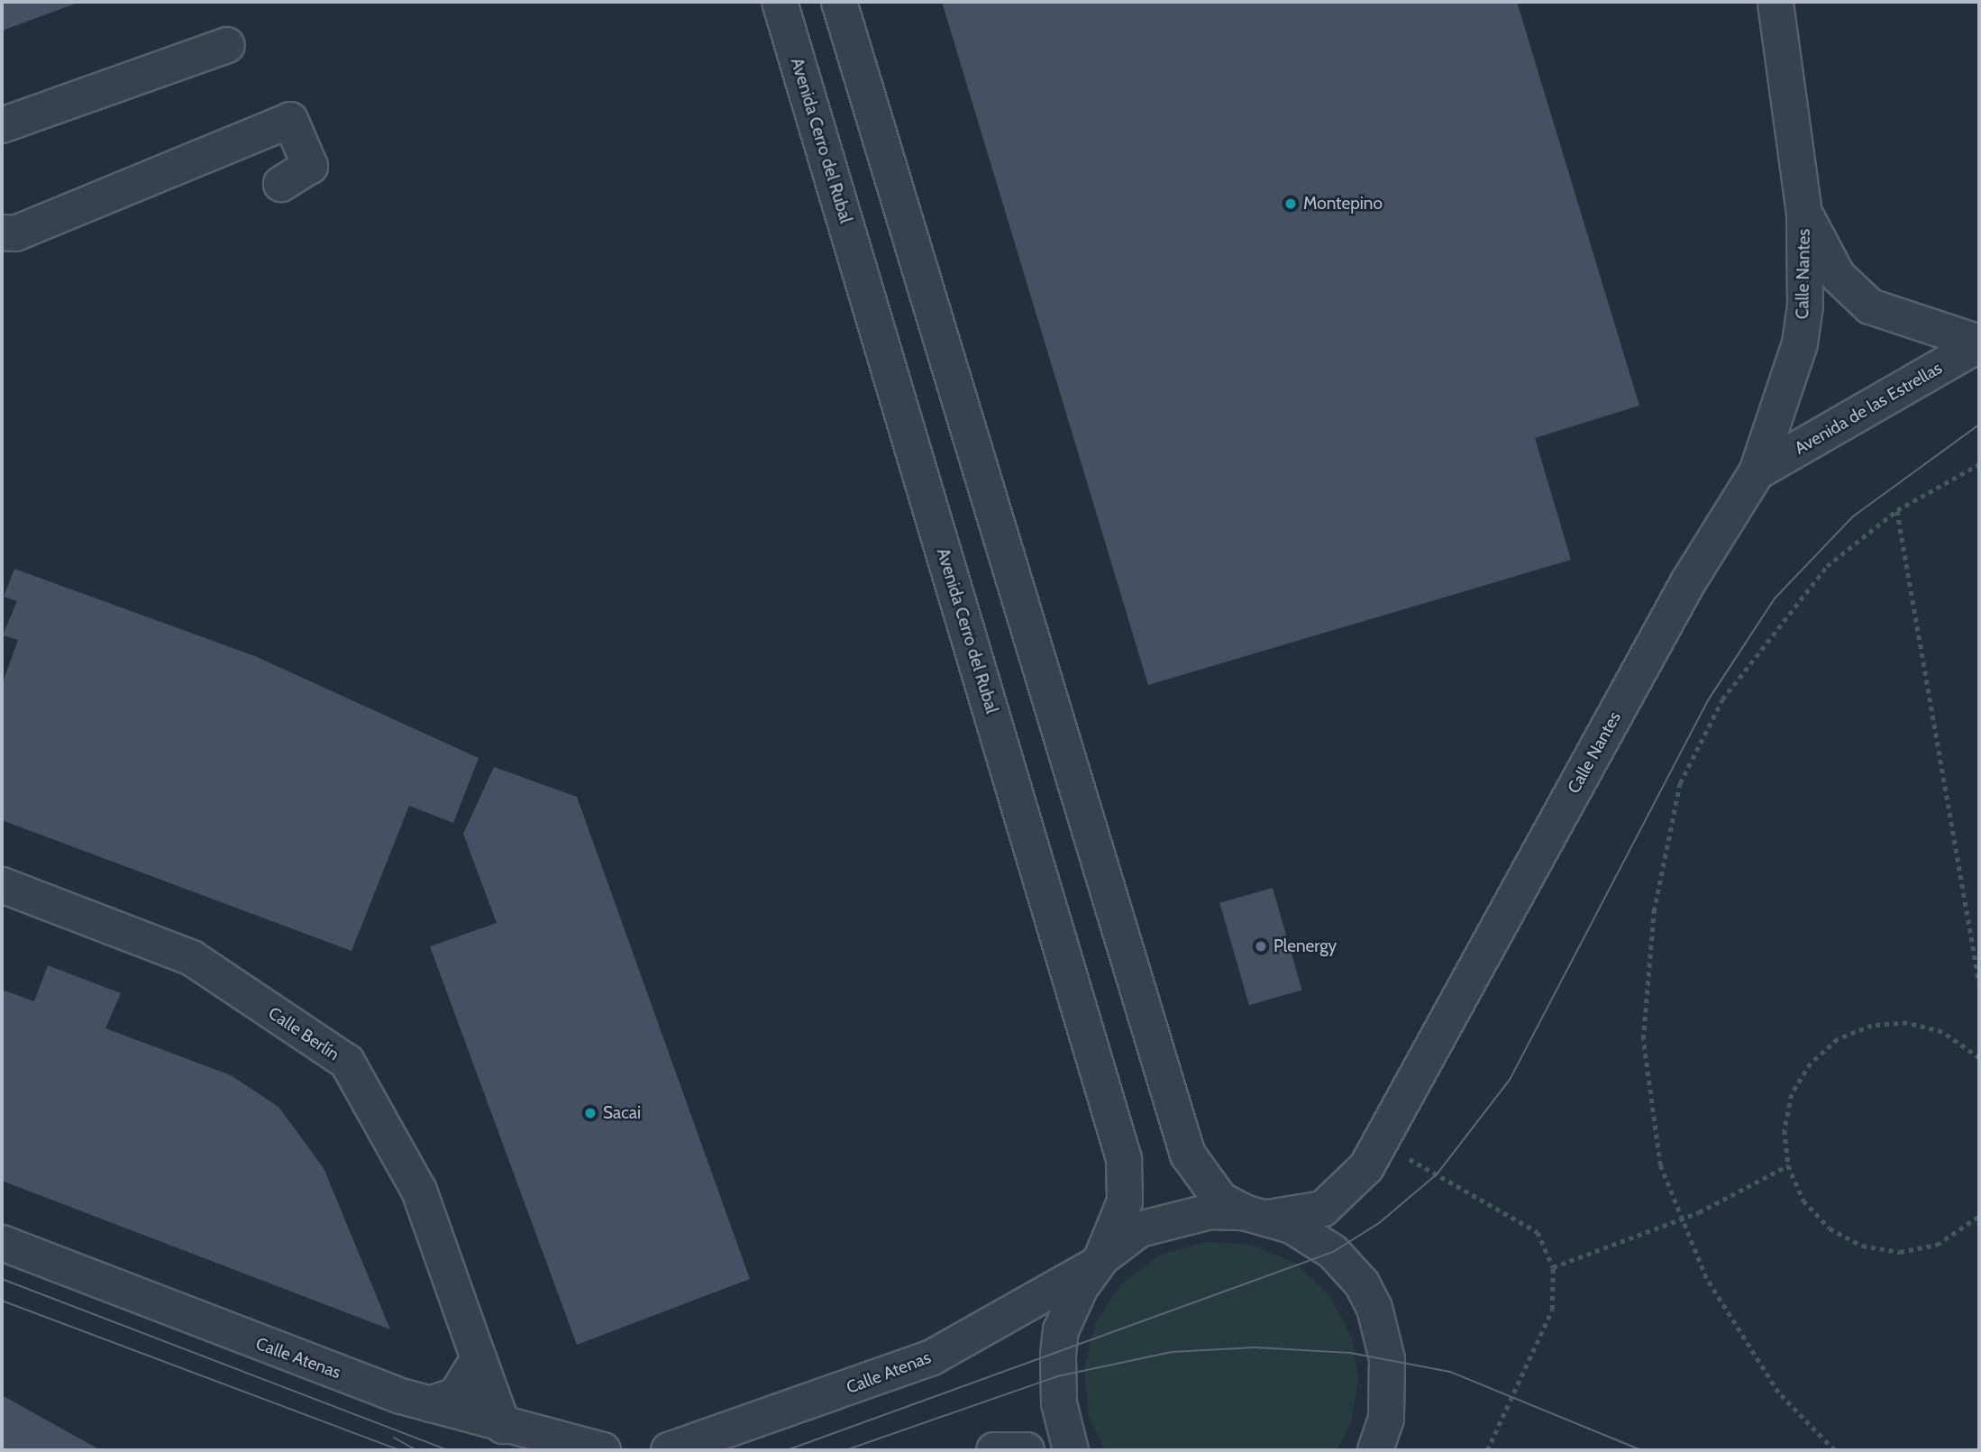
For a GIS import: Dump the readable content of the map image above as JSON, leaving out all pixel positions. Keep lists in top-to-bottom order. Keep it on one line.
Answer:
{"streets":{"street":["Avenida Cerro del Rubal","Calle Nantes","Avenida de las Estrellas","Calle Berlín","Calle Atenas"]},"crossings":[["Avenida Cerro del Rubal","Calle Nantes"],["Avenida Cerro del Rubal","Calle Atenas"],["Calle Nantes","Avenida de las Estrellas"],["Calle Nantes","Calle Atenas"],["Calle Berlín","Calle Atenas"]],"places":["Montepino","Plenergy","Sacai"]}
